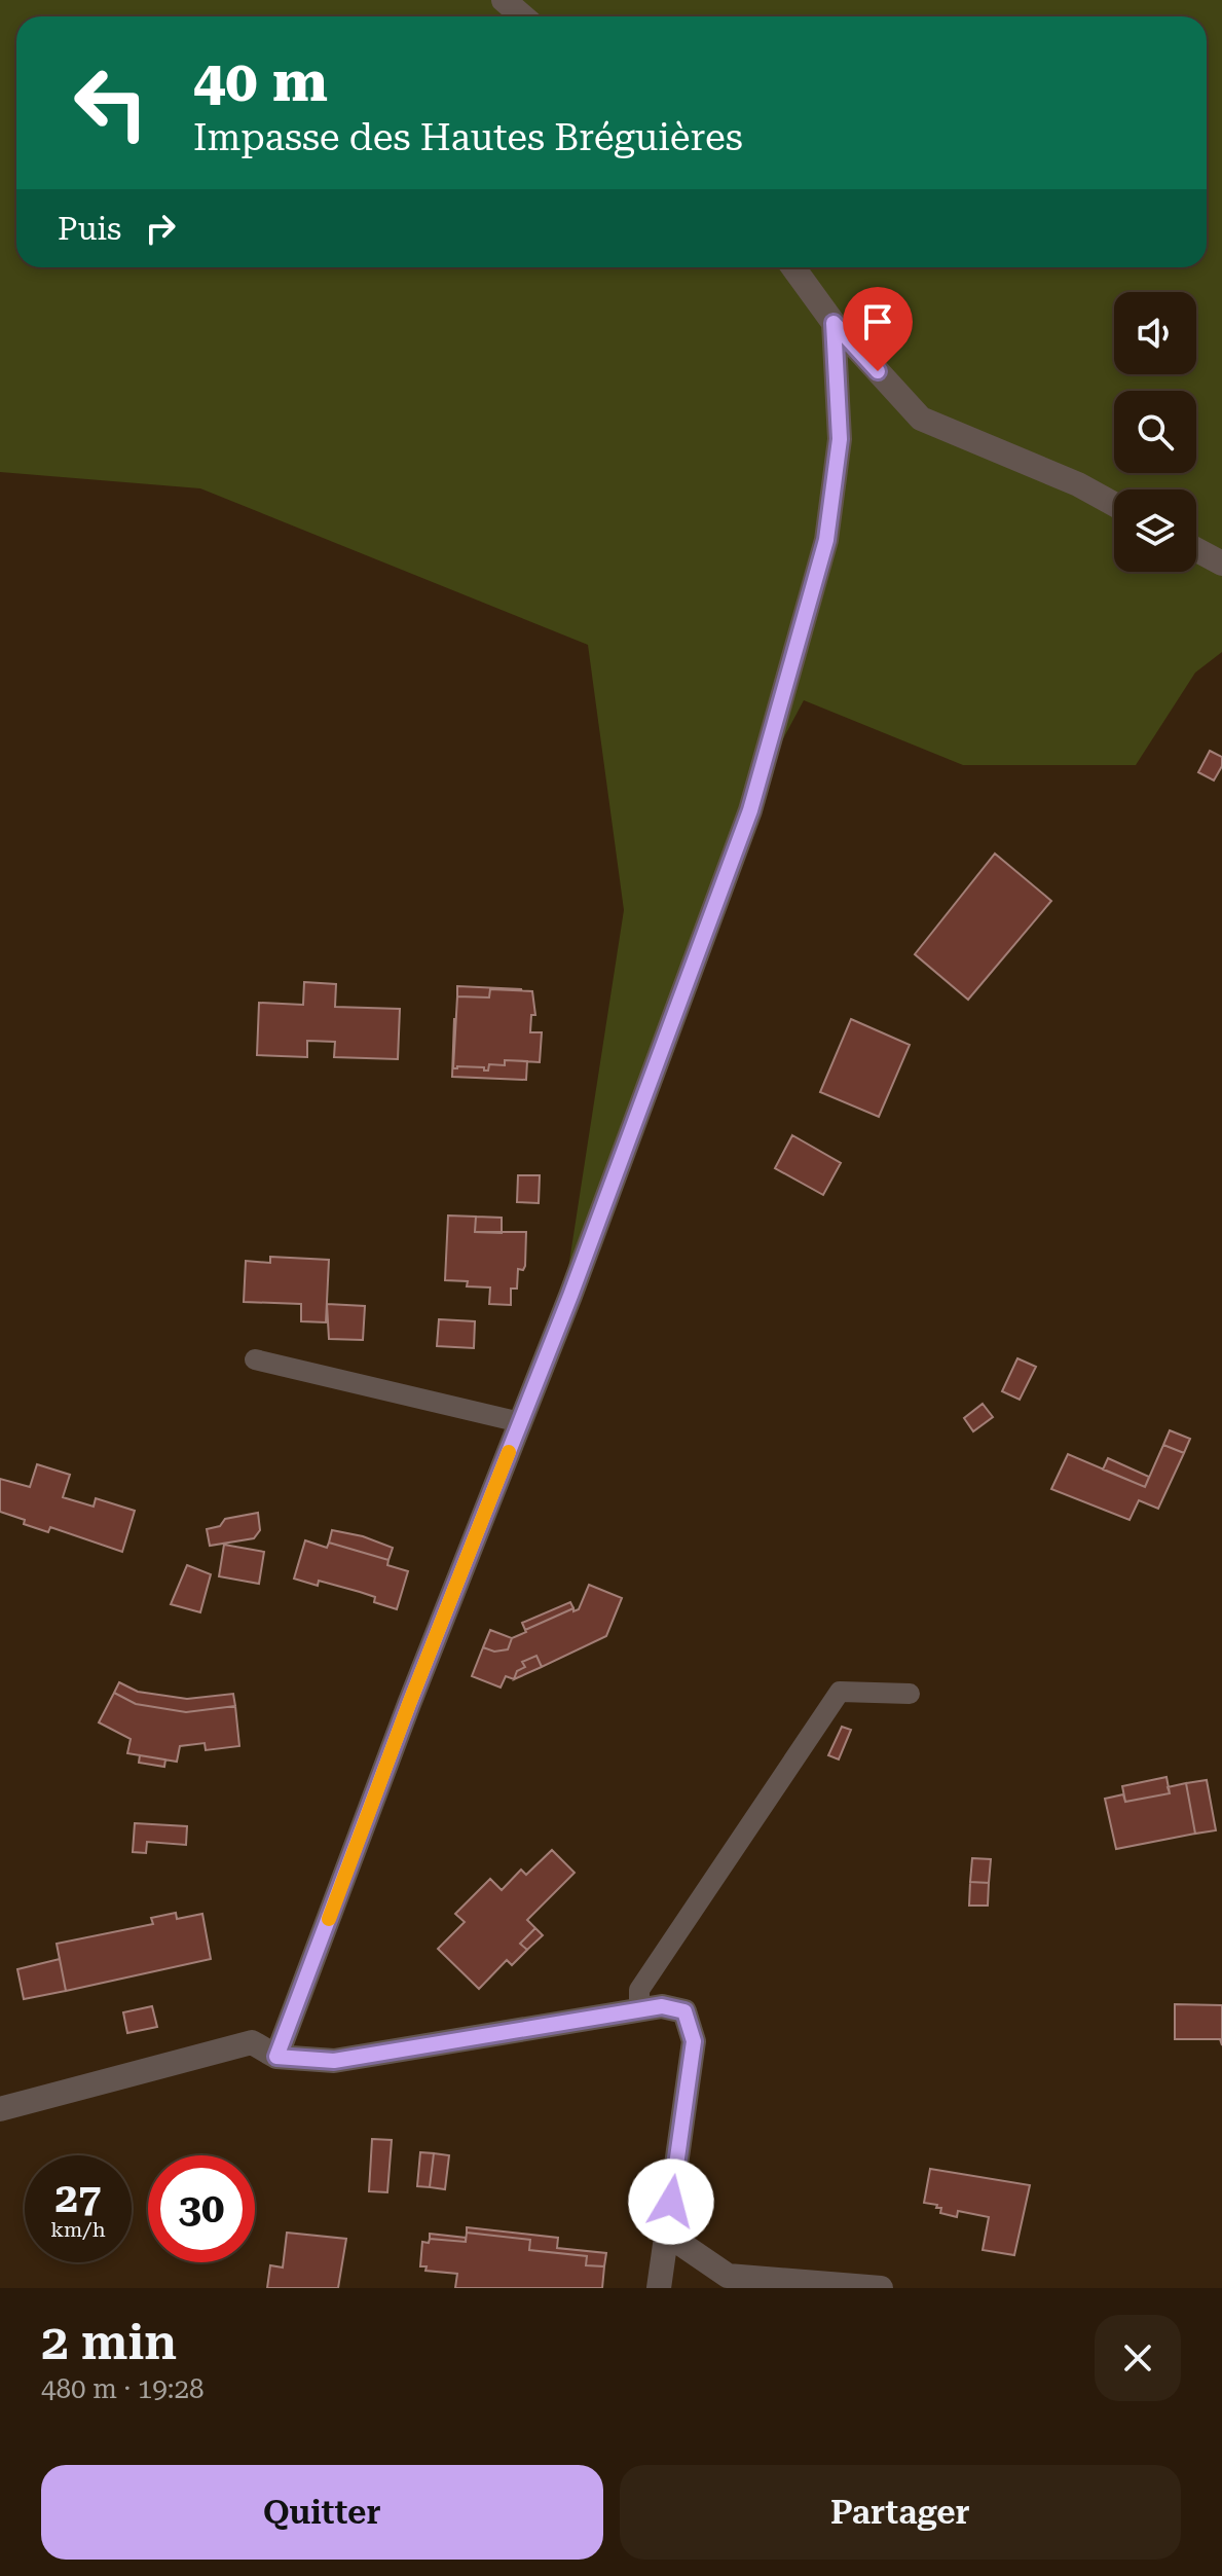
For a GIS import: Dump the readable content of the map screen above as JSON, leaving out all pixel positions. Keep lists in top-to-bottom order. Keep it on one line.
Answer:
{"page":{"turn":["40 m","Impasse des Hautes Bréguières"],"then":"Puis","speed":"27 km/h","limit":"30","heading":["2 min","480 m · 19:28"],"buttons":["Quitter","Partager"]}}
